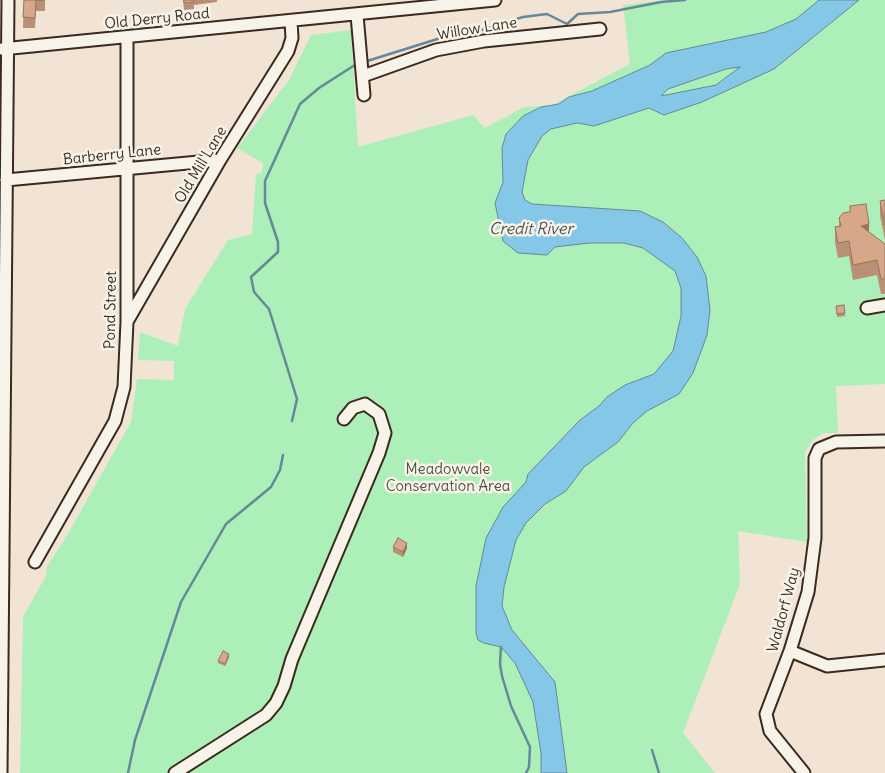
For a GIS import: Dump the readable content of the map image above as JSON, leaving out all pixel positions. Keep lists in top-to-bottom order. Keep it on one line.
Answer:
{"streets":{"street":["Old Derry Road","Willow Lane","Barberry Lane","Old Mill Lane","Pond Street","Waldorf Way"]},"crossings":[["Old Derry Road","Old Mill Lane"],["Old Derry Road","Pond Street"],["Barberry Lane","Old Mill Lane"],["Barberry Lane","Pond Street"],["Old Mill Lane","Pond Street"]],"water":["Credit River"],"parks":["Meadowvale Conservation Area"]}
